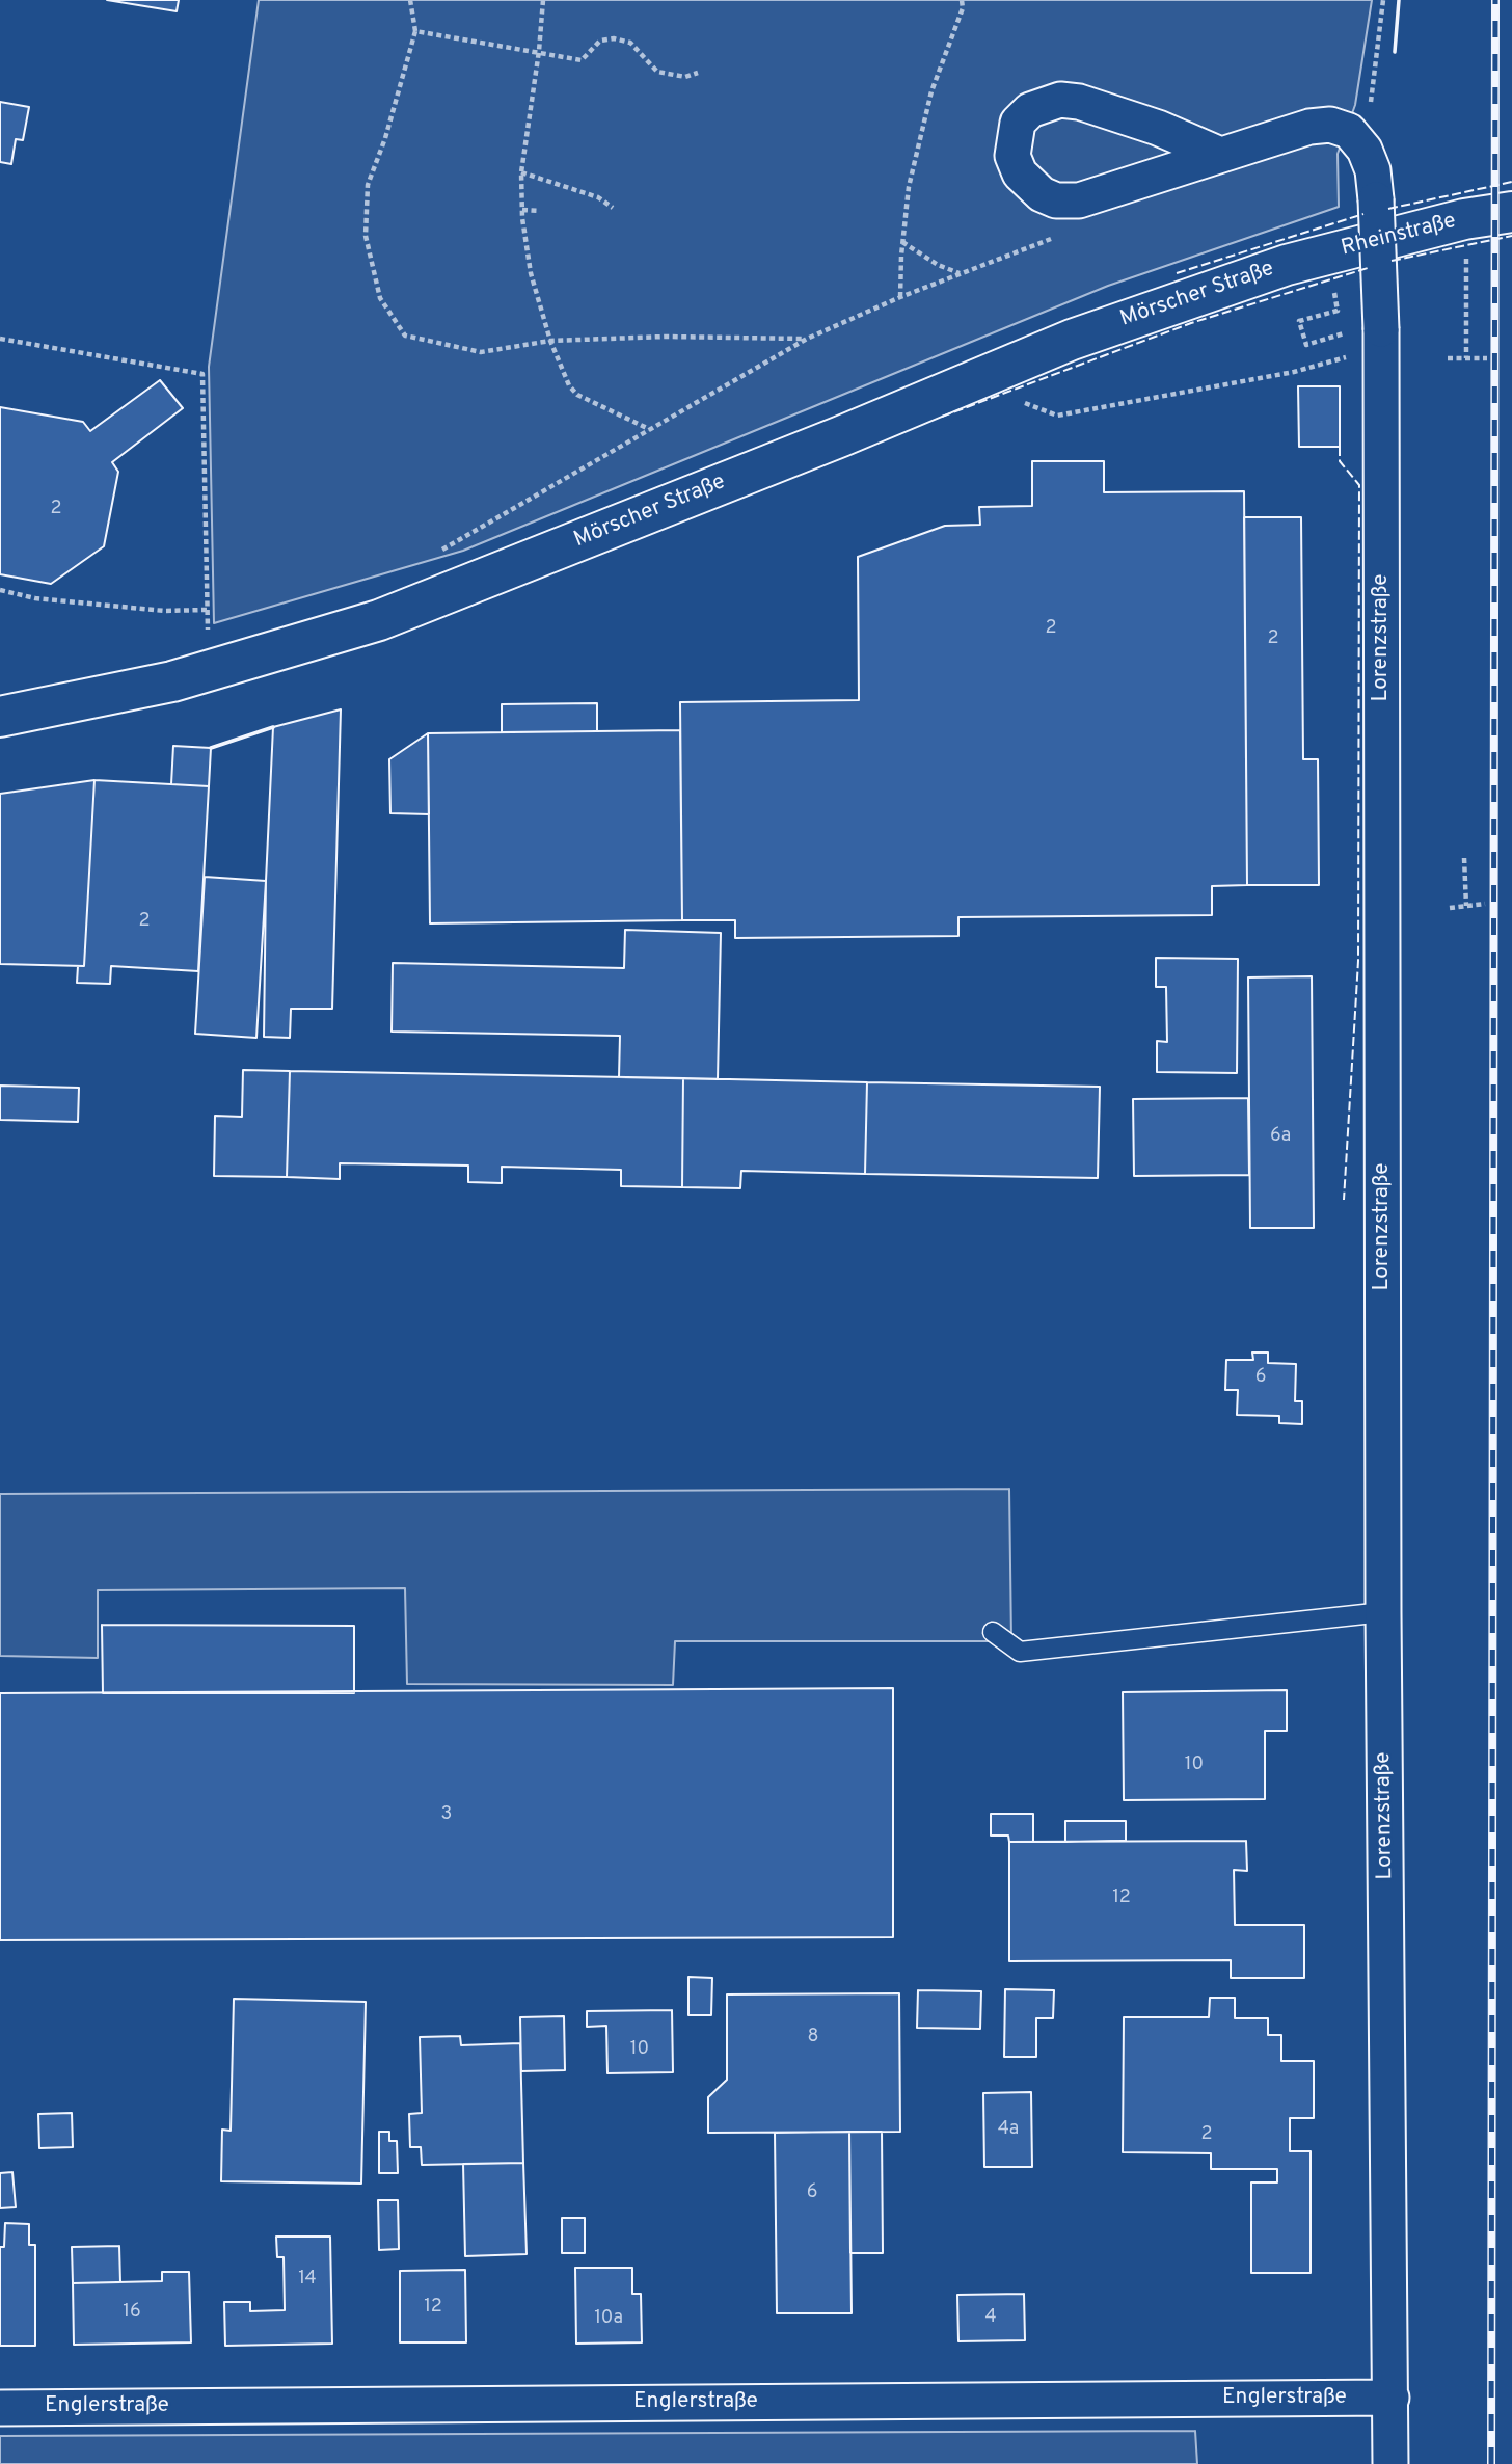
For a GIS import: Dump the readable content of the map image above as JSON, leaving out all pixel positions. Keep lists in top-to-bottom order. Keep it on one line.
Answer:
{"streets":{"main road":["Rheinstraße","Mörscher Straße"],"street":["Lorenzstraße","Englerstraße"]},"crossings":[["Rheinstraße","Mörscher Straße"],["Lorenzstraße","Englerstraße"]],"house_numbers":["2","2","2","2","6a","6","10","3","12","8","10","4a","2","6","14","12","16","4","10a"]}
